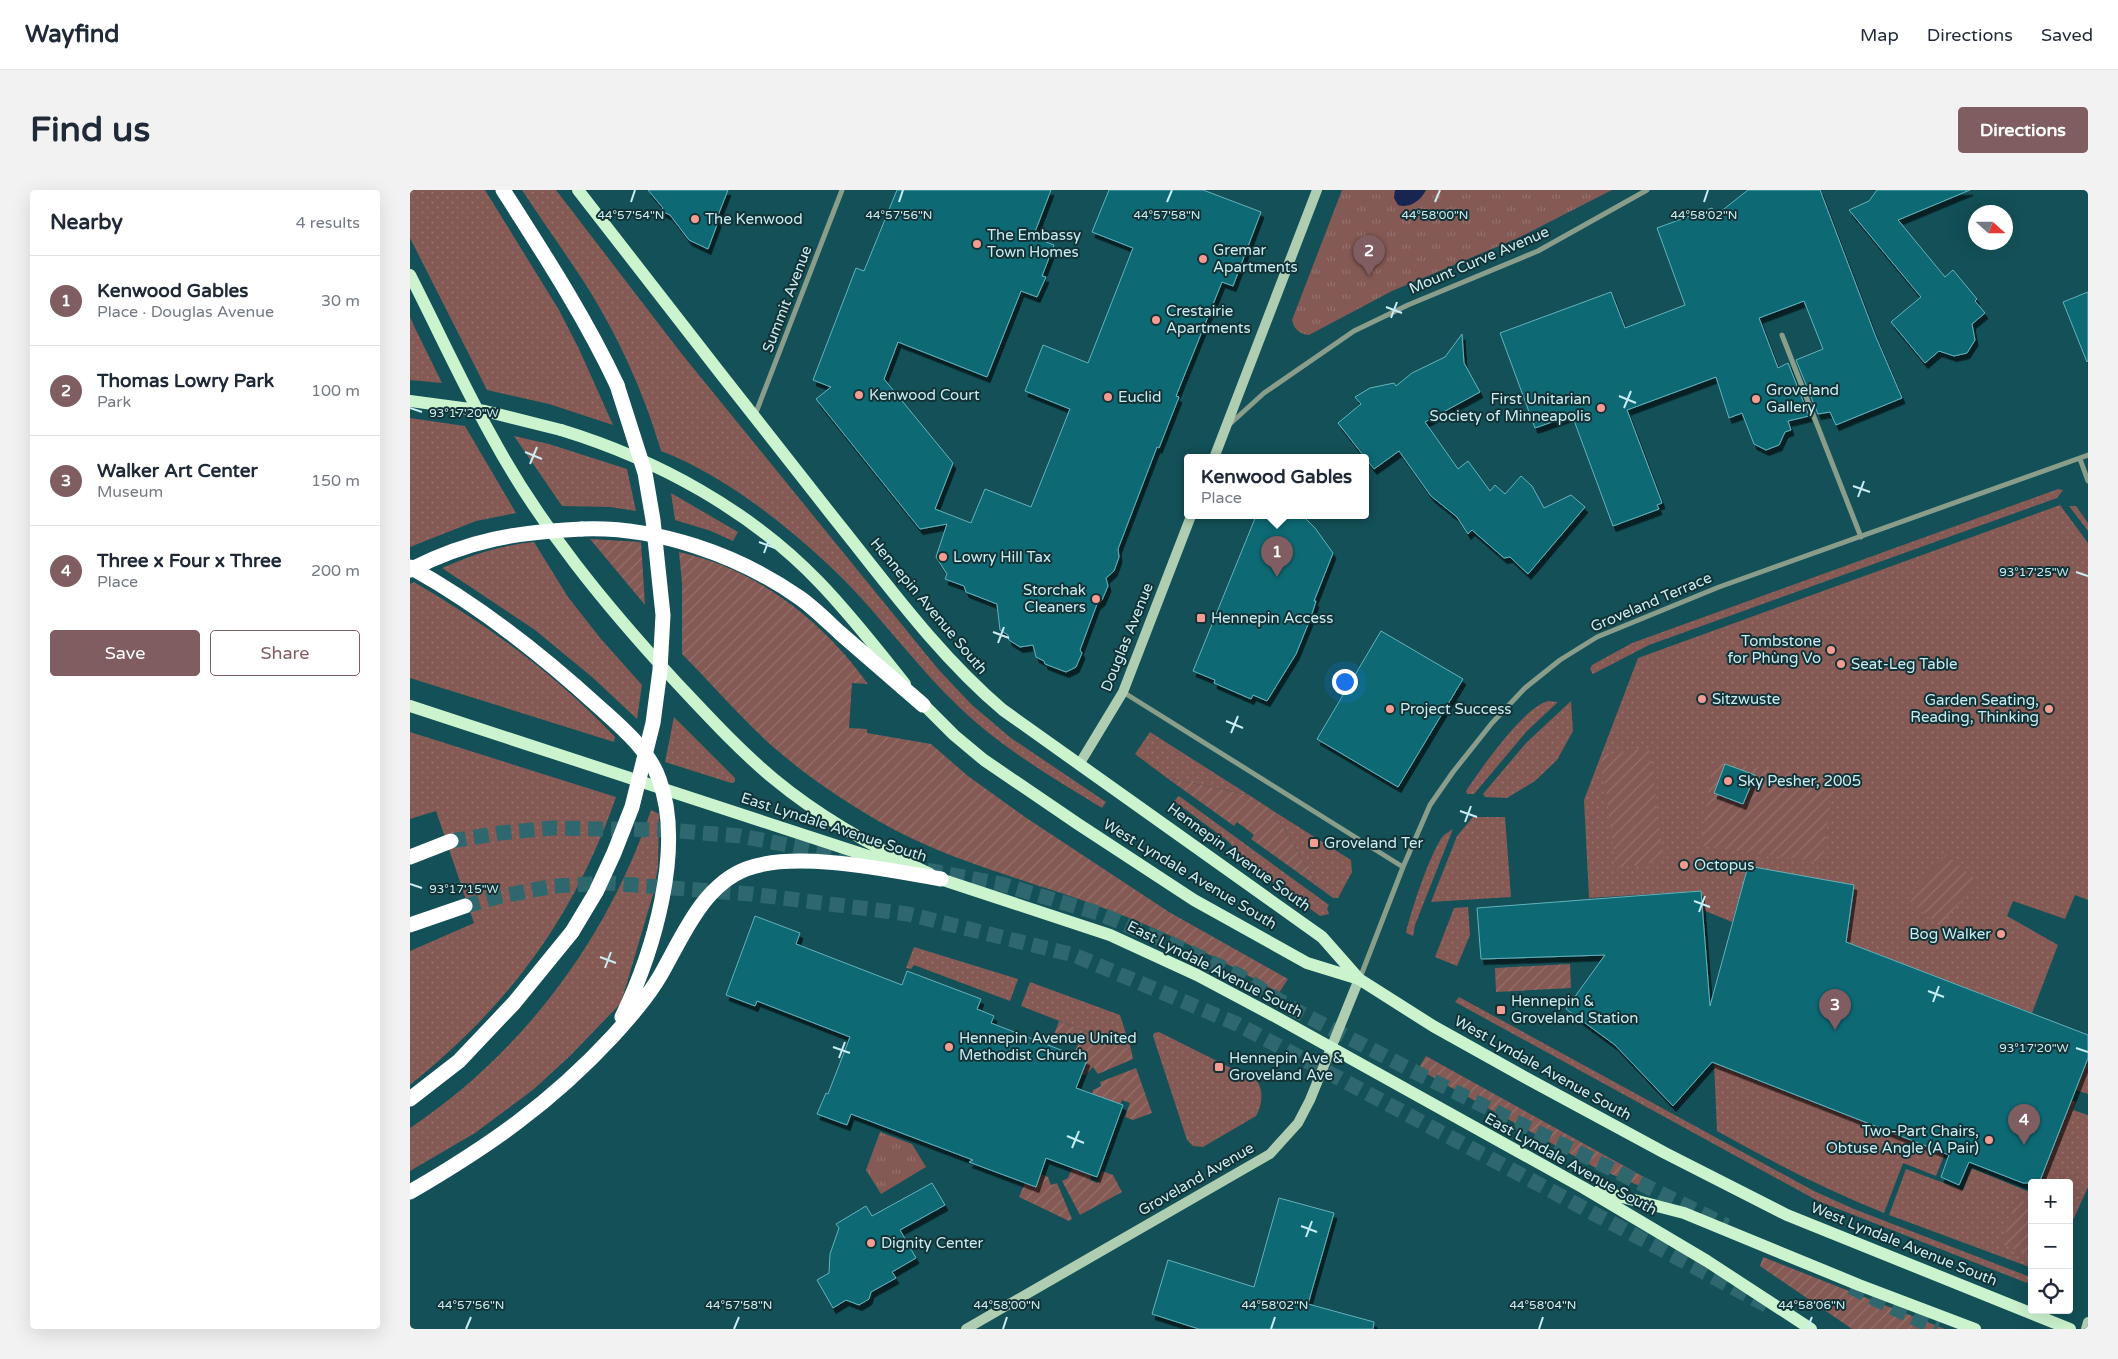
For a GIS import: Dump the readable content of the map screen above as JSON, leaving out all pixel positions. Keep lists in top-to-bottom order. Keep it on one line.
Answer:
{"streets":{"main road":["Hennepin Avenue South","East Lyndale Avenue South","West Lyndale Avenue South"],"street":["Mount Curve Avenue","Summit Avenue","Groveland Terrace","Douglas Avenue","Groveland Avenue"]},"crossings":[["Summit Avenue","Hennepin Avenue South"],["Groveland Terrace","Hennepin Avenue South"],["Groveland Terrace","West Lyndale Avenue South"],["Groveland Terrace","Groveland Avenue"],["Hennepin Avenue South","Douglas Avenue"],["Hennepin Avenue South","West Lyndale Avenue South"],["Hennepin Avenue South","Groveland Avenue"],["East Lyndale Avenue South","Groveland Avenue"],["West Lyndale Avenue South","Groveland Avenue"]],"places":{"other":["The Kenwood","The Embassy Town Homes","Gremar Apartments","Crestairie Apartments","Kenwood Court","Euclid","Groveland Gallery","First Unitarian Society of Minneapolis","Lowry Hill Tax","Storchak Cleaners","Tombstone for Phùng Vo","Seat-Leg Table","Sitzwuste","Project Success","Garden Seating, Reading, Thinking","Sky Pesher, 2005","Octopus","Bog Walker","Hennepin Avenue United Methodist Church","Two-Part Chairs, Obtuse Angle (A Pair)","Dignity Center"],"transit":["Hennepin Access","Groveland Ter","Hennepin & Groveland Station","Hennepin Ave & Groveland Ave"]},"north":"right","page":{"header":"Wayfind","nav":["Map","Directions","Saved"],"buttons":["Directions",["Save","Share"]],"title":"Find us","heading":["Nearby","4 results"],"pins":["2","1","3","4"],"list":[{"mark":"1","name":"Kenwood Gables","note":"Place · Douglas Avenue","value":"30 m"},{"mark":"2","name":"Thomas Lowry Park","note":"Park","value":"100 m"},{"mark":"3","name":"Walker Art Center","note":"Museum","value":"150 m"},{"mark":"4","name":"Three x Four x Three","note":"Place","value":"200 m"}],"popup":["Kenwood Gables","Place"],"map_buttons":["+","−"]},"coordinates":["44°57'54\"N","44°57'56\"N","44°57'58\"N","44°58'00\"N","44°58'02\"N","93°17'20\"W","93°17'25\"W","93°17'15\"W","44°58'04\"N","44°58'06\"N"]}
